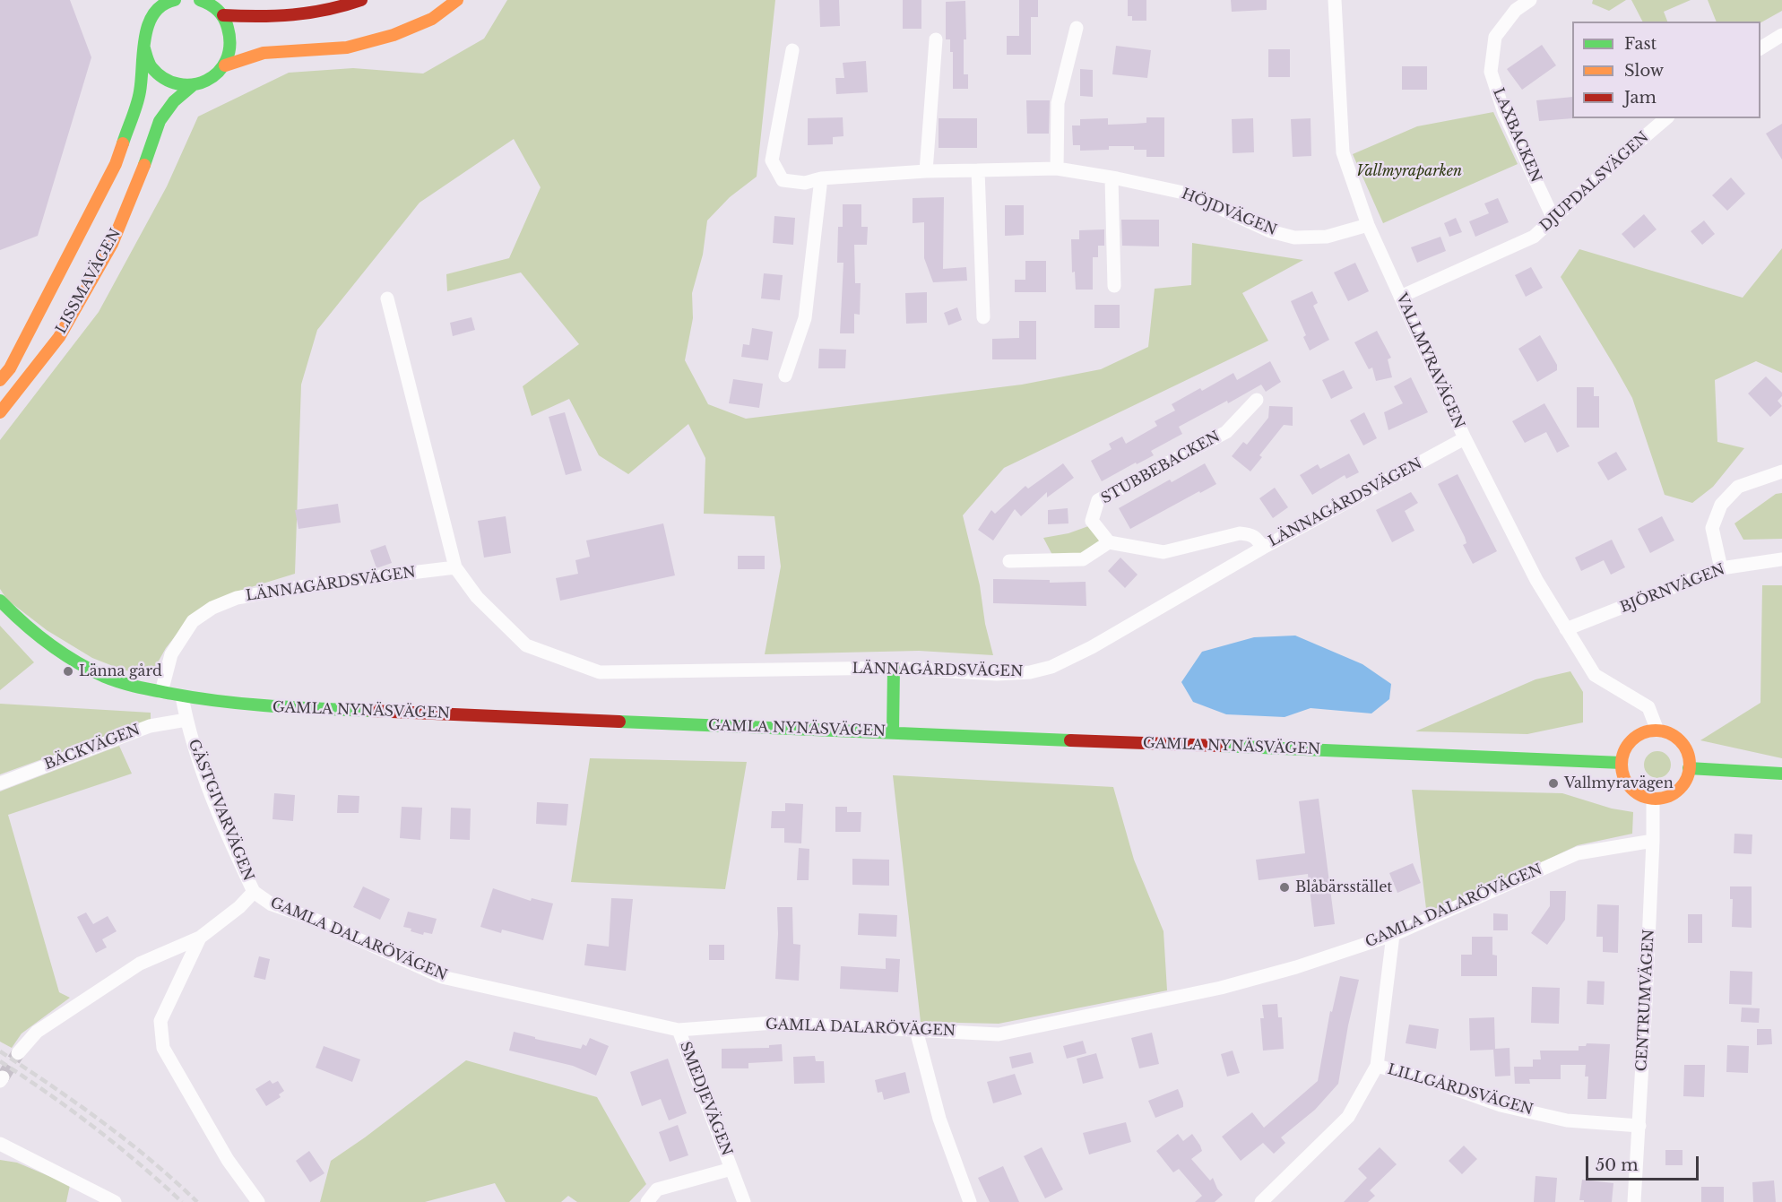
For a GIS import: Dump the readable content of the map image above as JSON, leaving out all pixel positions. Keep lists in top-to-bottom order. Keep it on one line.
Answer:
{"streets":{"main road":["LISSMAVÄGEN","GAMLA NYNÄSVÄGEN"],"street":["LAXBACKEN","DJUPDALSVÄGEN","HÖJDVÄGEN","VALLMYRAVÄGEN","STUBBEBACKEN","LÄNNAGÅRDSVÄGEN","BJÖRNVÄGEN","BÄCKVÄGEN","GÄSTGIVARVÄGEN","GAMLA DALARÖVÄGEN","CENTRUMVÄGEN","LILLGÅRDSVÄGEN","SMEDJEVÄGEN"]},"crossings":[["LAXBACKEN","DJUPDALSVÄGEN"],["DJUPDALSVÄGEN","VALLMYRAVÄGEN"],["HÖJDVÄGEN","VALLMYRAVÄGEN"],["VALLMYRAVÄGEN","LÄNNAGÅRDSVÄGEN"],["VALLMYRAVÄGEN","BJÖRNVÄGEN"],["VALLMYRAVÄGEN","GAMLA NYNÄSVÄGEN"],["VALLMYRAVÄGEN","CENTRUMVÄGEN"],["LÄNNAGÅRDSVÄGEN","GAMLA NYNÄSVÄGEN"],["GAMLA NYNÄSVÄGEN","GÄSTGIVARVÄGEN"],["GAMLA NYNÄSVÄGEN","CENTRUMVÄGEN"],["BÄCKVÄGEN","GÄSTGIVARVÄGEN"],["GÄSTGIVARVÄGEN","GAMLA DALARÖVÄGEN"],["GAMLA DALARÖVÄGEN","CENTRUMVÄGEN"],["GAMLA DALARÖVÄGEN","SMEDJEVÄGEN"],["CENTRUMVÄGEN","LILLGÅRDSVÄGEN"]],"parks":["Vallmyraparken"],"places":["Länna gård","Vallmyravägen","Blåbärsstället"],"legend":["Fast","Slow","Jam"],"scale_bar":"50 m"}
